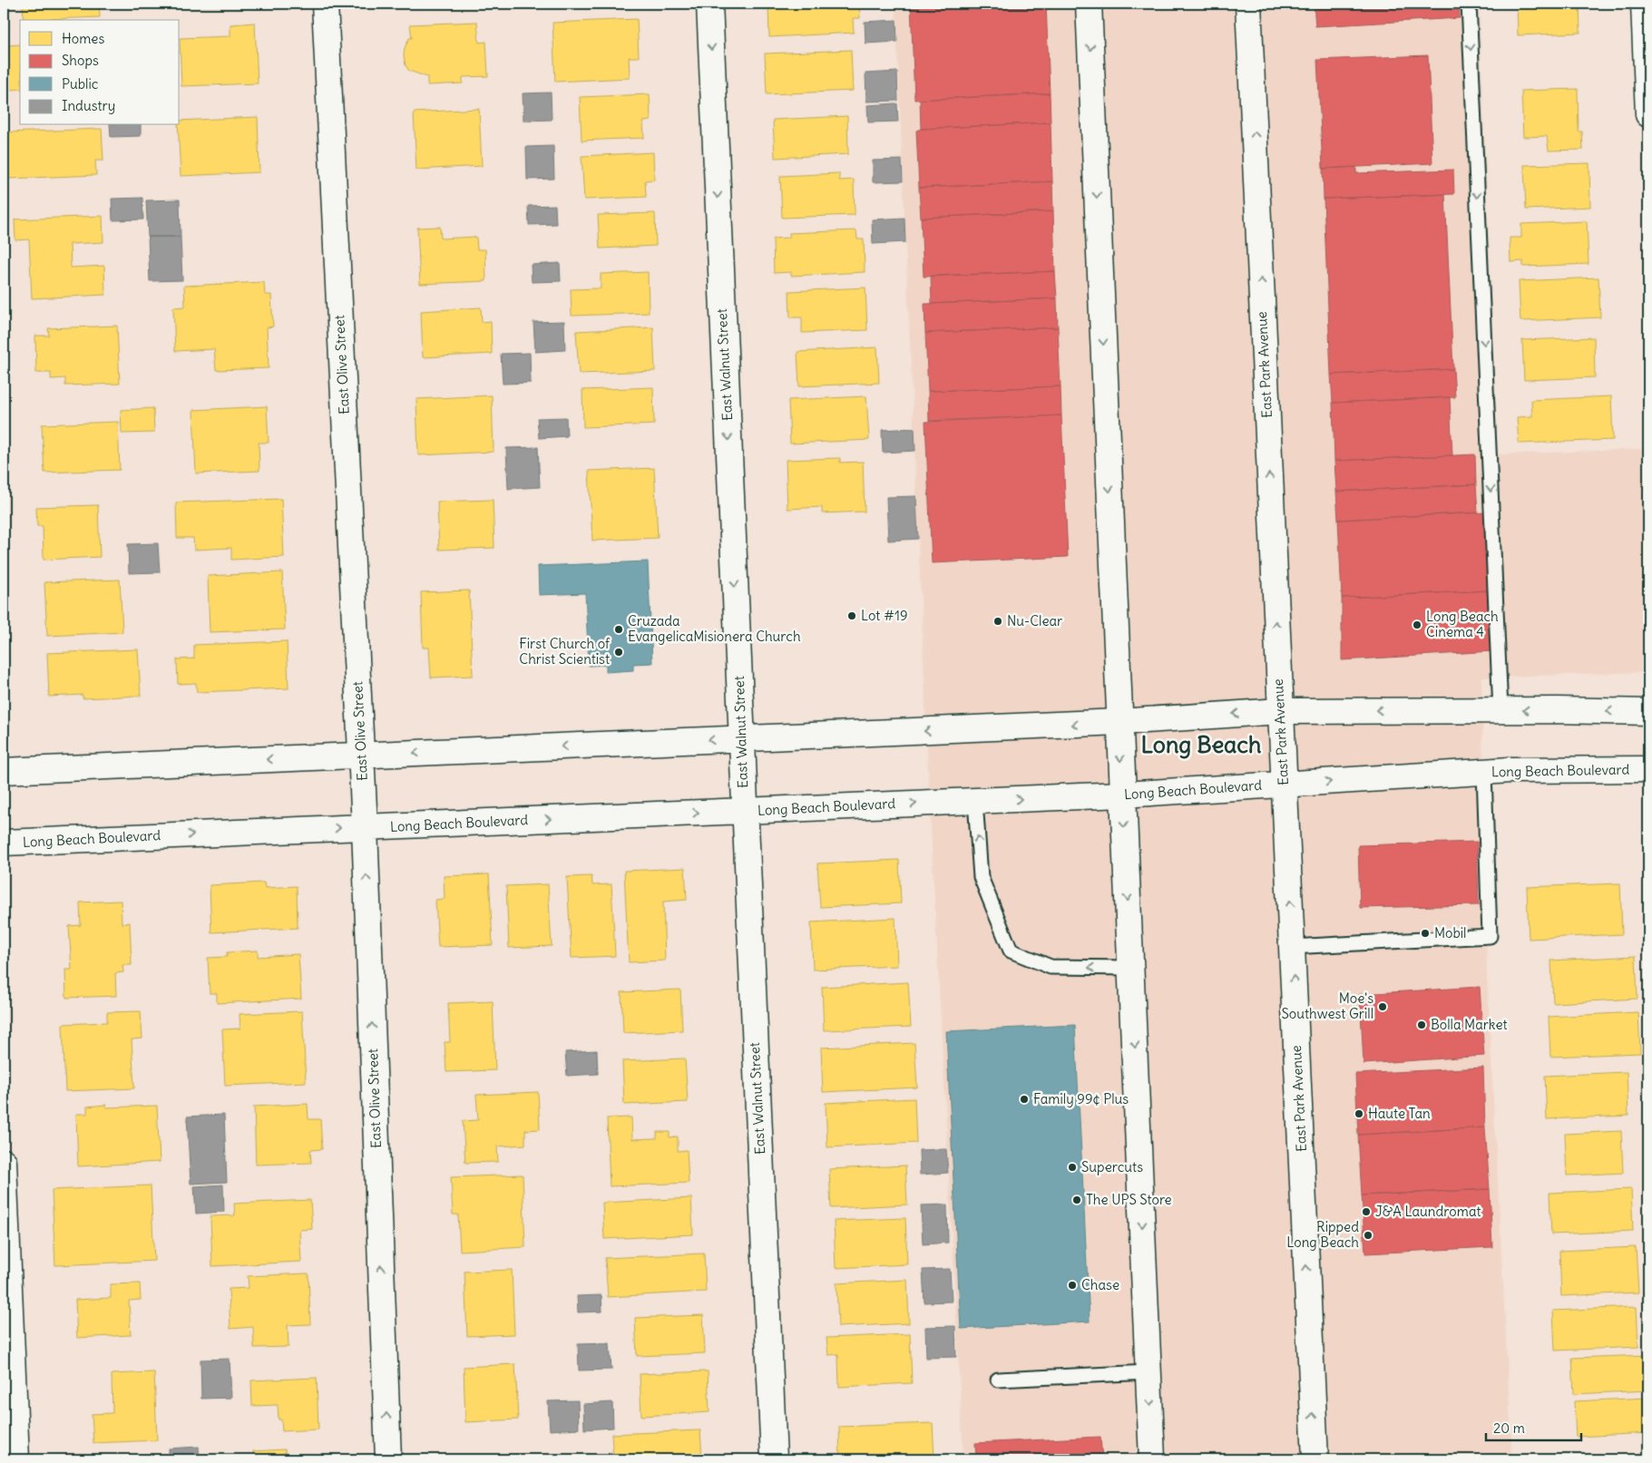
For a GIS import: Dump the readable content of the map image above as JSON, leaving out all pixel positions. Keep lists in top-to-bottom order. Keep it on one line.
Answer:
{"streets":{"main road":["East Olive Street","East Walnut Street","East Park Avenue","Long Beach Boulevard"]},"crossings":[["East Olive Street","Long Beach Boulevard"],["East Walnut Street","Long Beach Boulevard"],["East Park Avenue","Long Beach Boulevard"]],"one_way":["East Olive Street","East Walnut Street"],"districts":["Long Beach"],"places":["Lot #19","Nu-Clear","Long Beach Cinema 4","Cruzada EvangelicaMisionera Church","First Church of Christ Scientist","Mobil","Moe's Southwest Grill","Bolla Market","Family 99¢ Plus","Haute Tan","Supercuts","The UPS Store","J&A Laundromat","Ripped Long Beach","Chase"],"legend":["Homes","Shops","Public","Industry"],"scale_bar":"20 m"}
